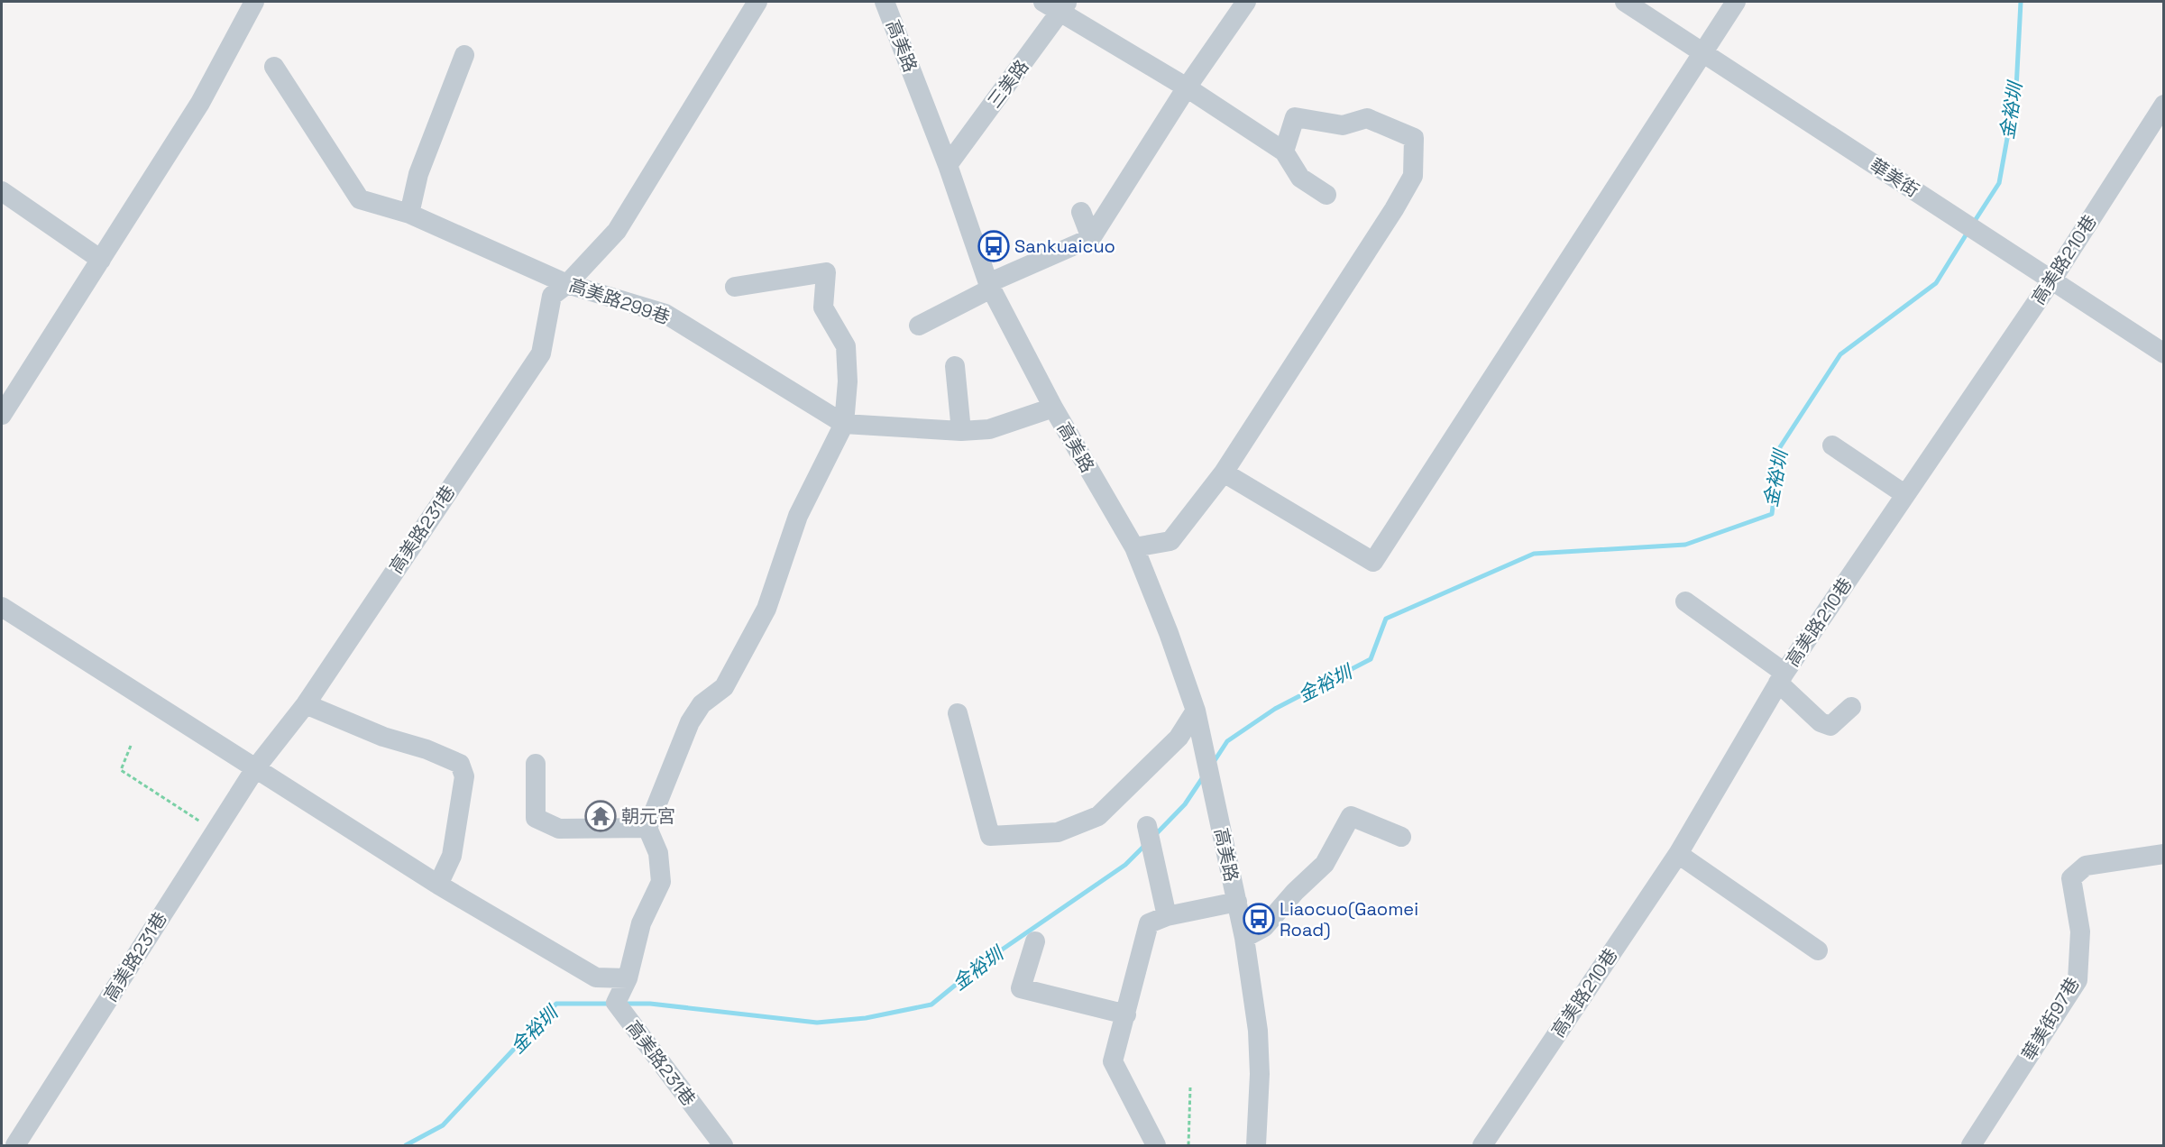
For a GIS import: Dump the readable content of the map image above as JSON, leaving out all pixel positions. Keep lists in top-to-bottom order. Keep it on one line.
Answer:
{"streets":{"street":["高美路","三美路","華美街","高美路210巷","高美路299巷","高美路231巷","華美街97巷"]},"crossings":[["高美路","三美路"],["高美路","高美路299巷"],["華美街","高美路210巷"],["高美路299巷","高美路231巷"]],"water":["金裕圳"],"places":{"bus stop":["Sankuaicuo","Liaocuo(Gaomei Road)"],"temple":["朝元宮"]}}
